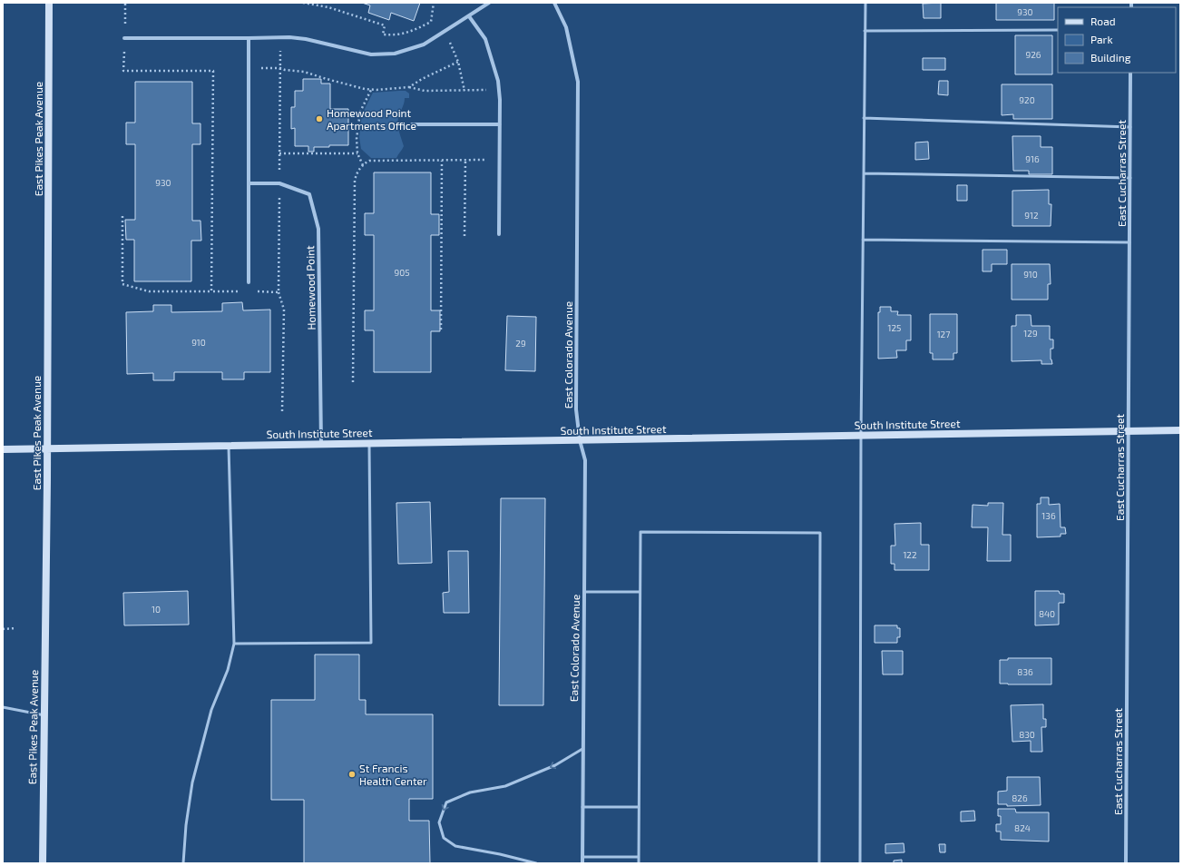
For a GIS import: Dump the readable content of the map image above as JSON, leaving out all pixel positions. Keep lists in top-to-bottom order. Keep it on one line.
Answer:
{"streets":{"street":["East Pikes Peak Avenue","East Cucharras Street","Homewood Point","East Colorado Avenue","South Institute Street"]},"crossings":[["East Pikes Peak Avenue","South Institute Street"],["East Cucharras Street","South Institute Street"],["Homewood Point","South Institute Street"],["East Colorado Avenue","South Institute Street"]],"places":["Homewood Point Apartments Office","St Francis Health Center"],"house_numbers":["930","926","920","916","930","912","905","910","125","129","127","910","29","136","122","10","840","836","830","826","824"],"legend":["Road","Park","Building"]}
